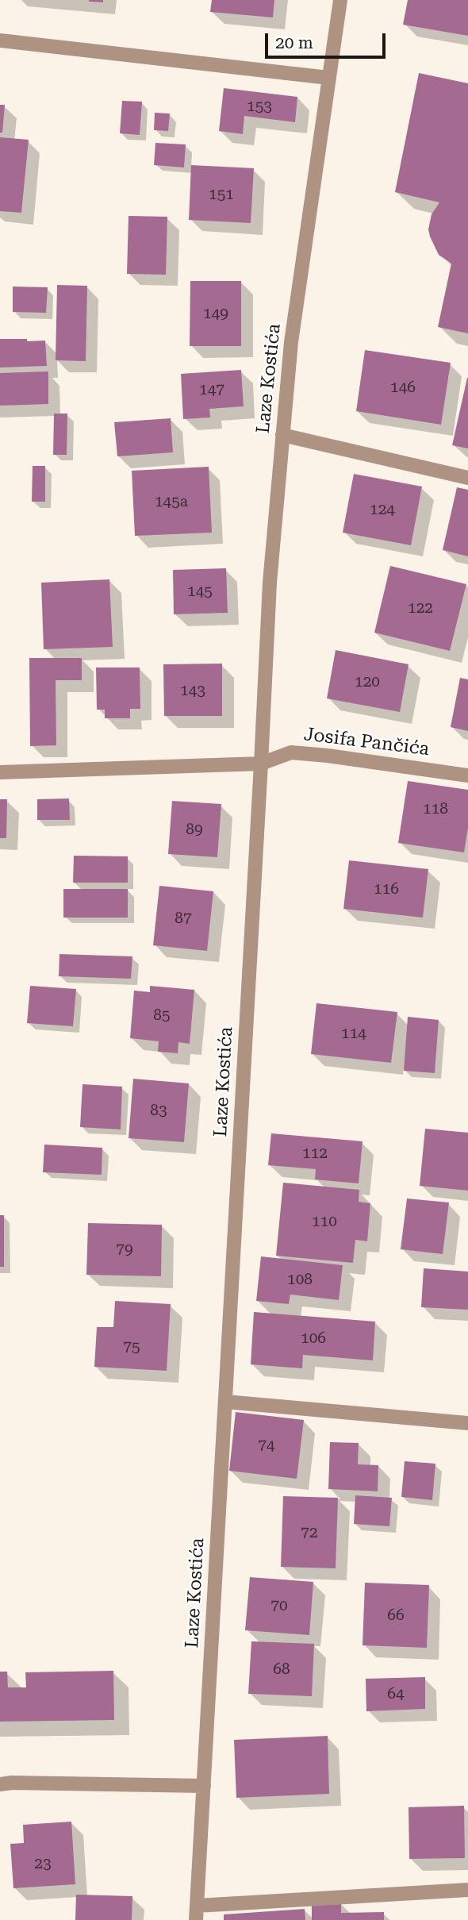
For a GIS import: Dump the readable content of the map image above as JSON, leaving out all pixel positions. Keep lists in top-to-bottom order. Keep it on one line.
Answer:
{"streets":{"street":["Laze Kostića","Josifa Pančića"]},"crossings":[["Laze Kostića","Josifa Pančića"]],"house_numbers":["153","151","149","146","147","145а","124","145","122","120","143","118","89","116","87","85","114","83","112","110","79","108","106","75","74","72","70","66","68","64","23"],"scale_bar":"20 m"}
